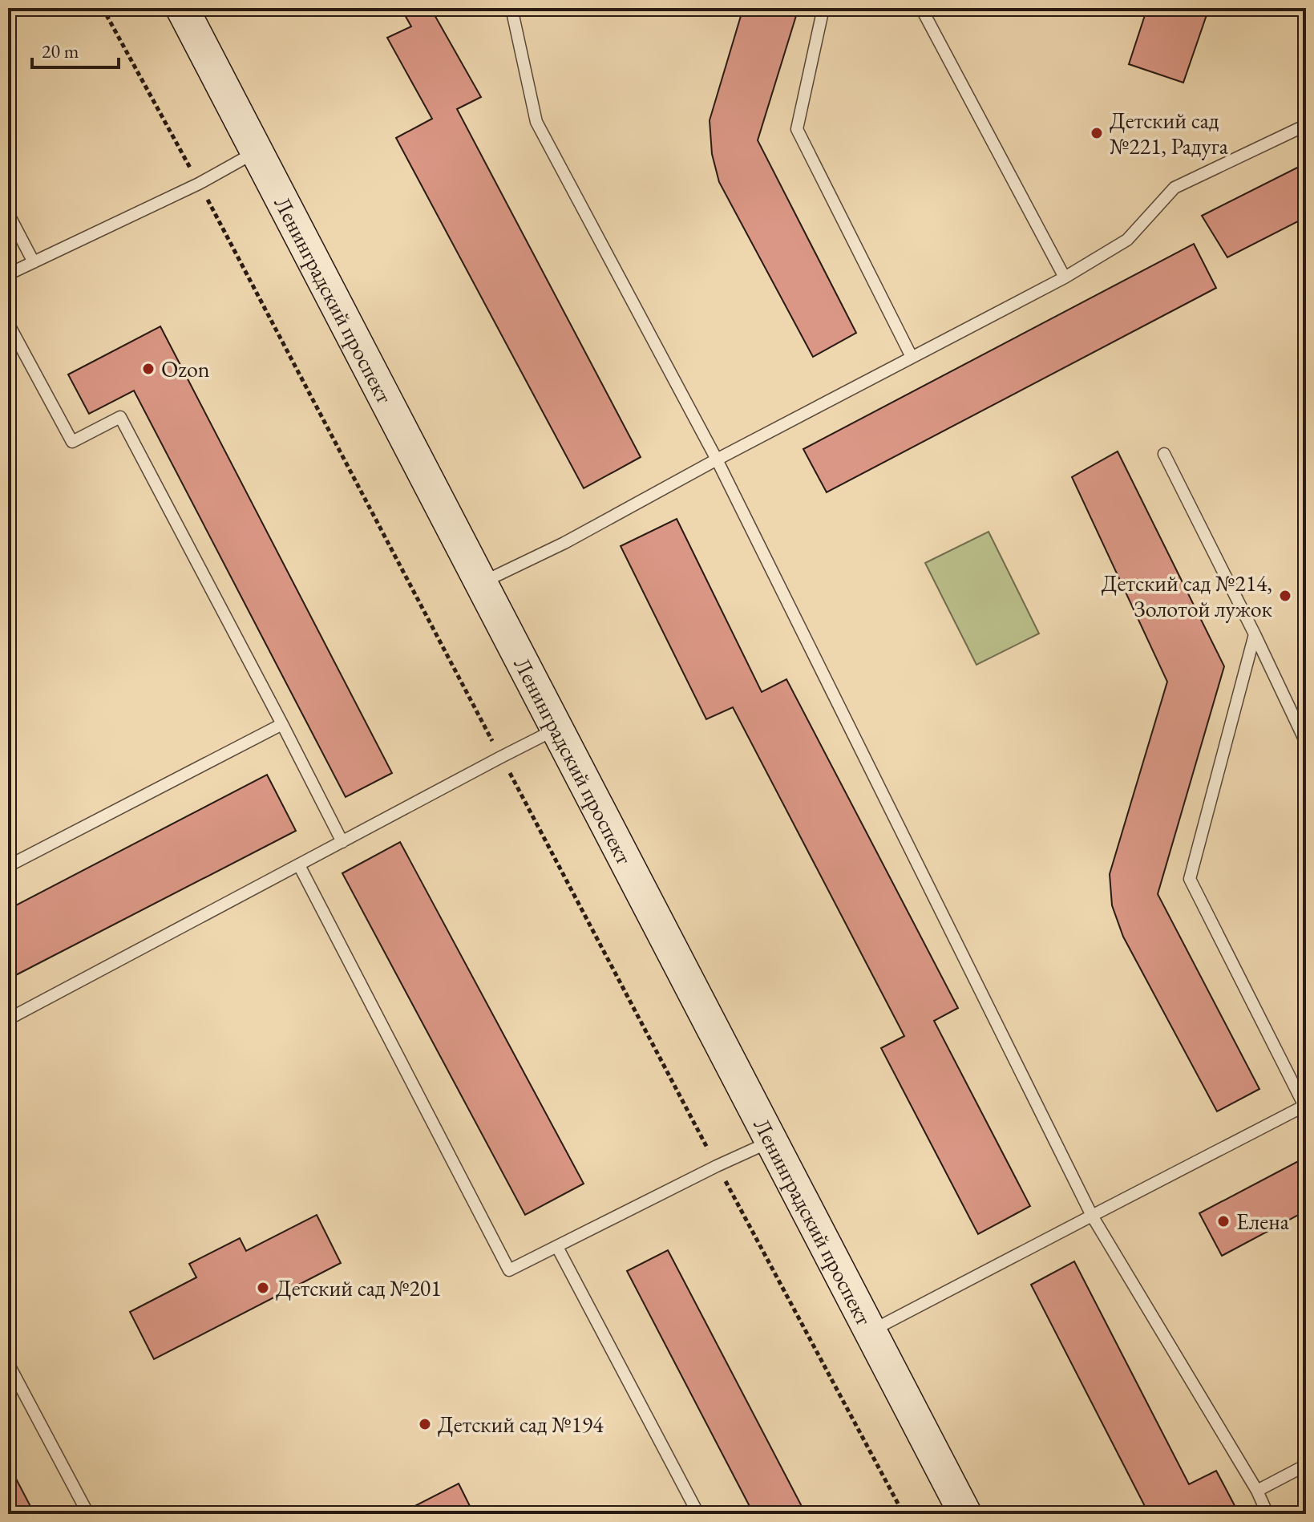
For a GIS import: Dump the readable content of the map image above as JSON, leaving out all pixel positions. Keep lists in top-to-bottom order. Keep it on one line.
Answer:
{"streets":{"main road":["Ленинградский проспект"]},"places":["Детский сад №221, Радуга","Ozon","Детский сад №214, Золотой лужок","Елена","Детский сад №201","Детский сад №194"],"scale_bar":"20 m"}
